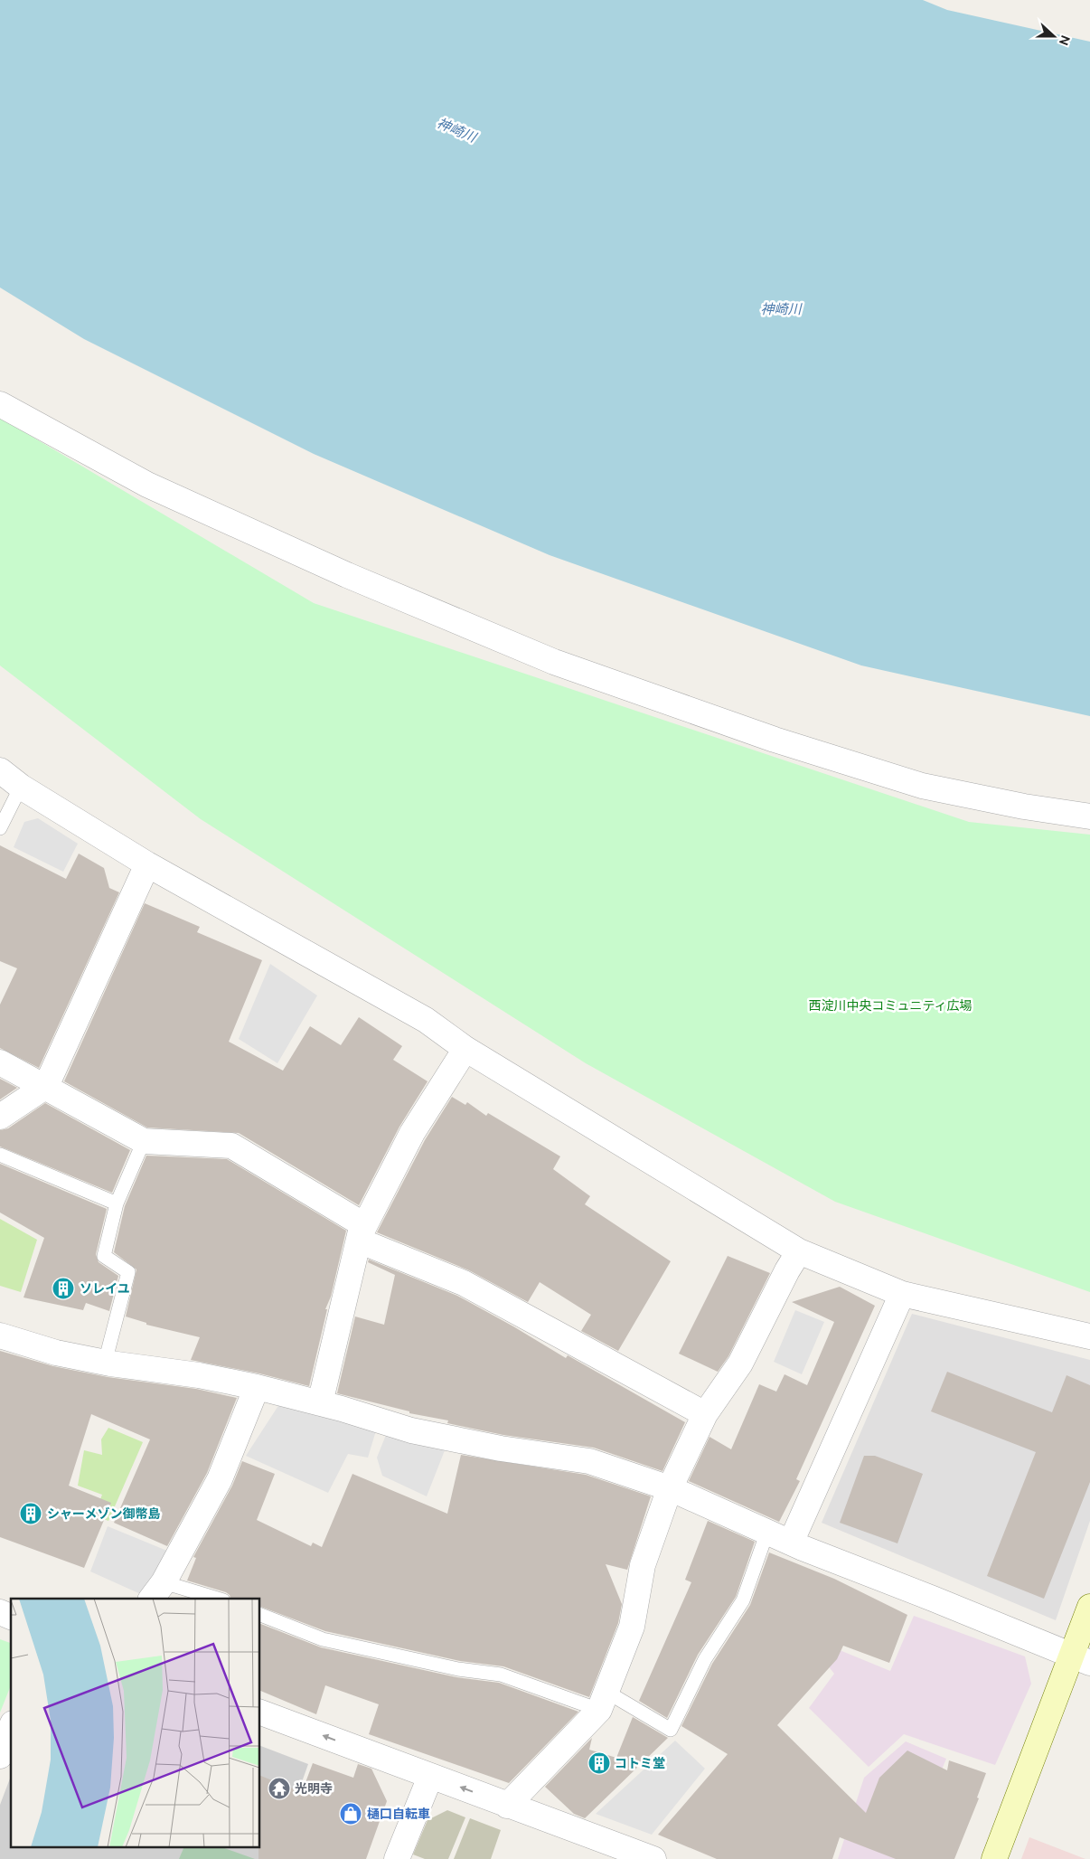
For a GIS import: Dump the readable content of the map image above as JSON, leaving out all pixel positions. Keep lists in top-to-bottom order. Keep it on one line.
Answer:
{"water":["神崎川"],"parks":["西淀川中央コミュニティ広場"],"places":{"building":["ソレイユ","シャーメゾン御幣島","コトミ堂"],"temple":["光明寺"],"shop":["樋口自転車"]},"north":"right"}
